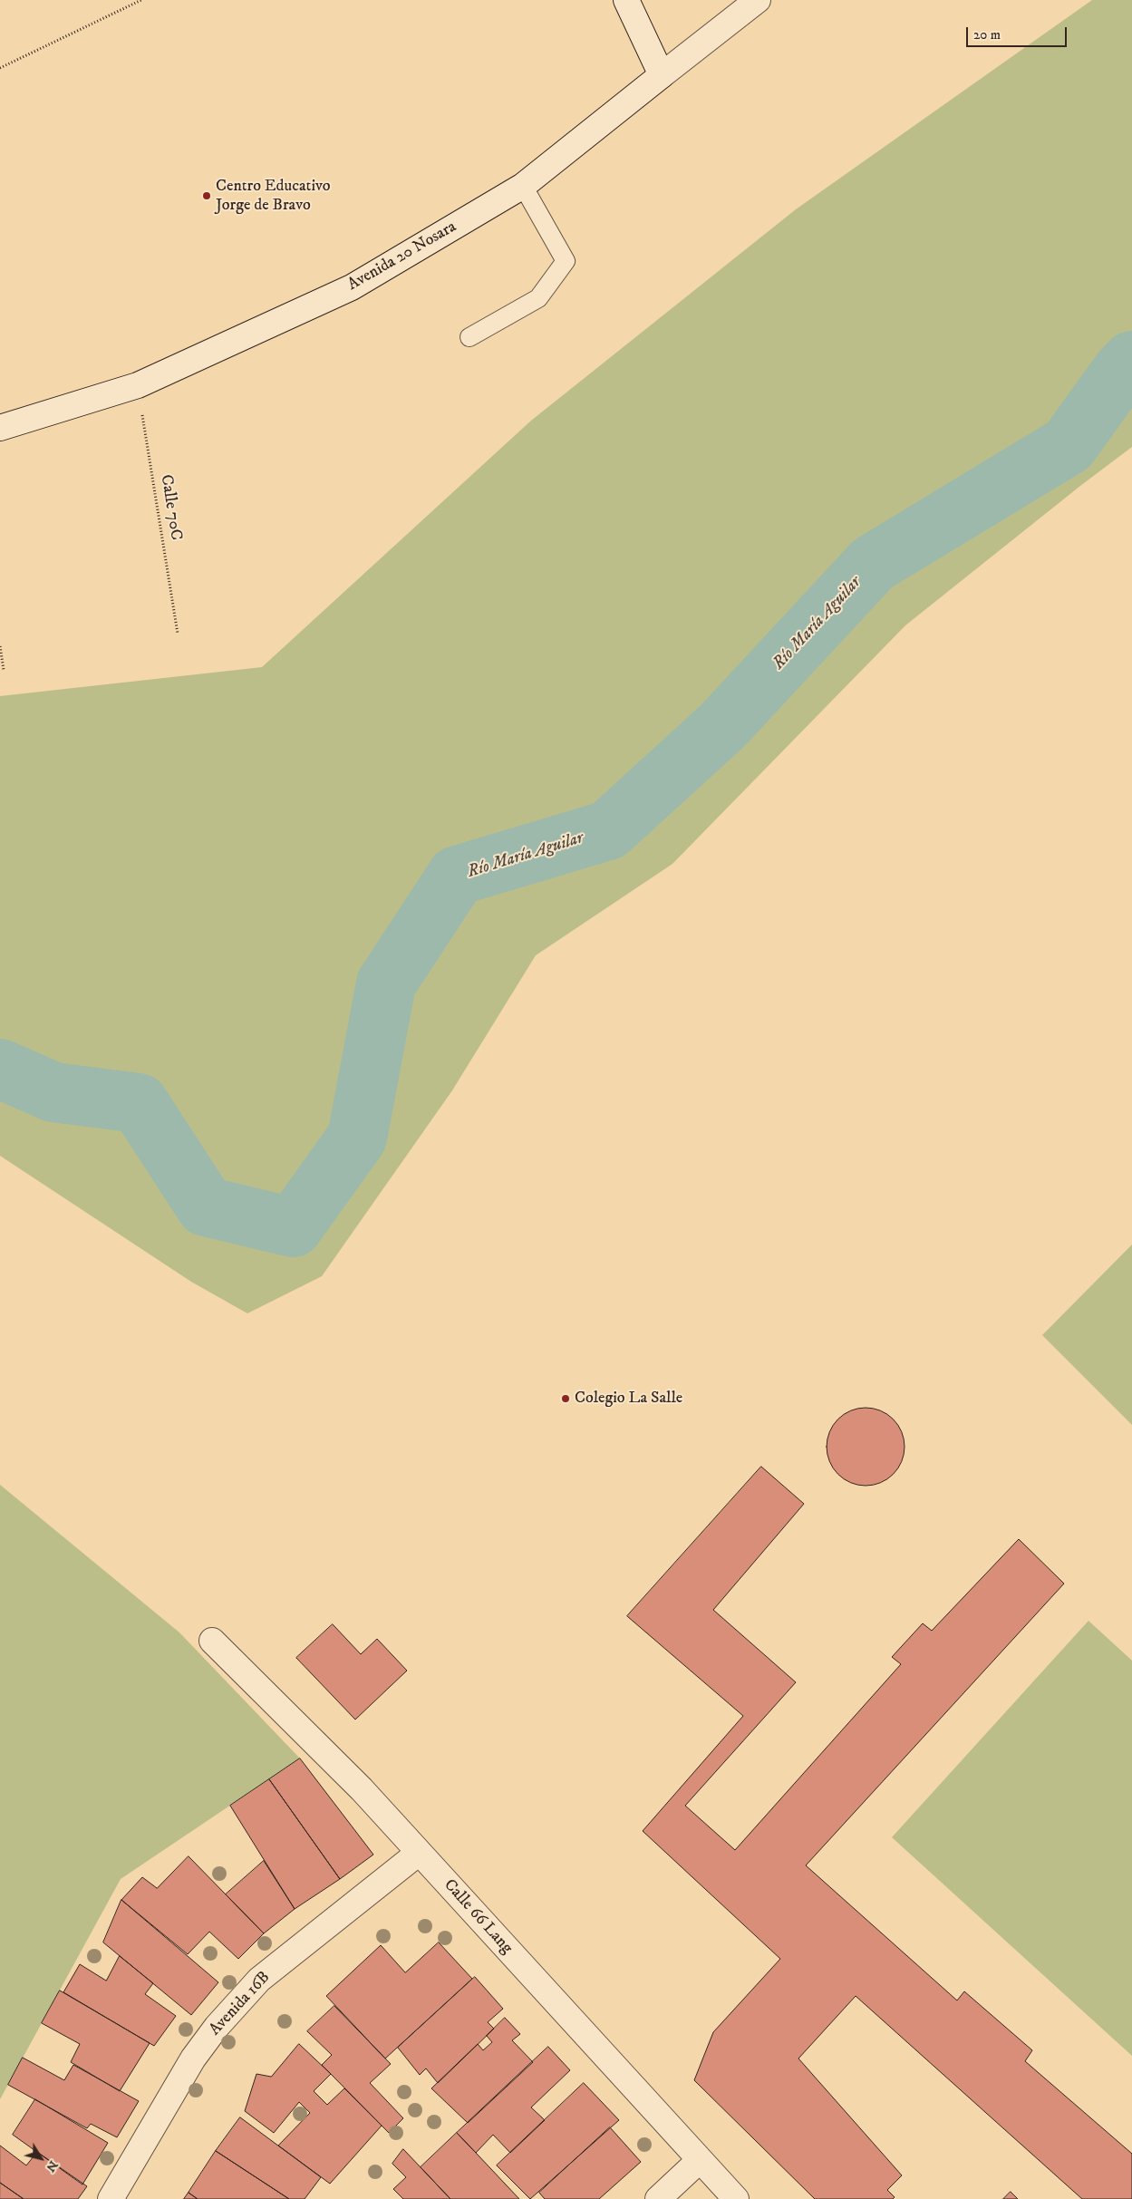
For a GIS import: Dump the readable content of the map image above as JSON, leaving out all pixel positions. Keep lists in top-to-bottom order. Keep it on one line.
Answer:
{"streets":{"street":["Avenida 20 Nosara","Calle 66 Lang","Avenida 16B"],"path":["Calle 70C"]},"crossings":[["Avenida 20 Nosara","Calle 70C"],["Calle 66 Lang","Avenida 16B"]],"water":["Río María Aguilar"],"places":["Centro Educativo Jorge de Bravo","Colegio La Salle"],"scale_bar":"20 m","north":"bottom right"}
